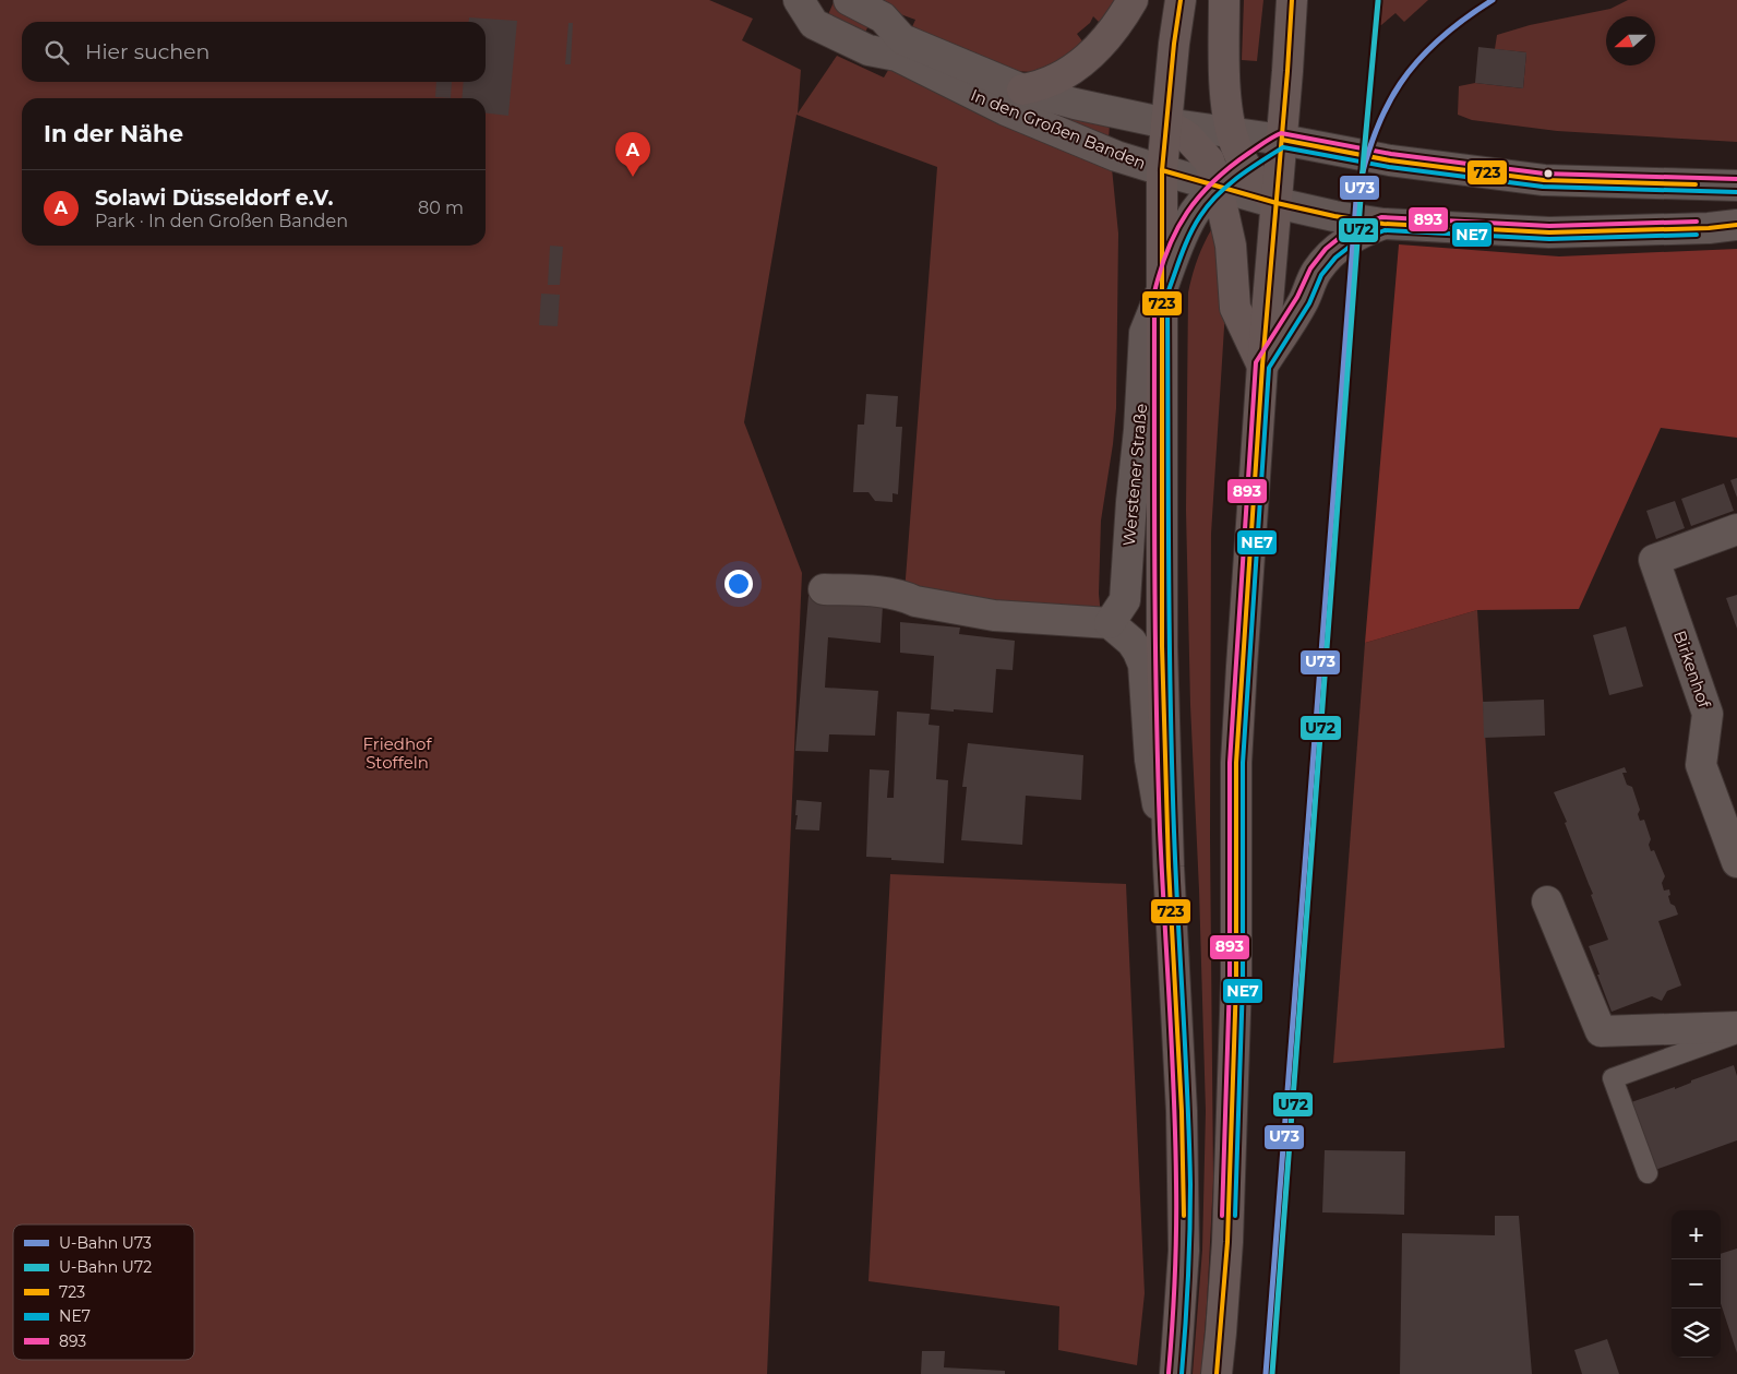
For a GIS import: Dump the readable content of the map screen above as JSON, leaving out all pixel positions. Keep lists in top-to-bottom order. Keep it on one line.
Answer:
{"streets":{"main road":["Werstener Straße"],"street":["In den Großen Banden","Birkenhof"]},"crossings":[["In den Großen Banden","Werstener Straße"]],"parks":["Friedhof Stoffeln"],"lines":["metro line U73","transit line 723","metro line U72","transit line 893","transit line NE7"],"legend":["U-Bahn U73","U-Bahn U72","723","NE7","893"],"north":"left","page":{"search":"Hier suchen","heading":"In der Nähe","pins":"A","list":[{"mark":"A","name":"Solawi Düsseldorf e.V.","note":"Park · In den Großen Banden","value":"80 m"}],"map_buttons":["+","−"]}}
